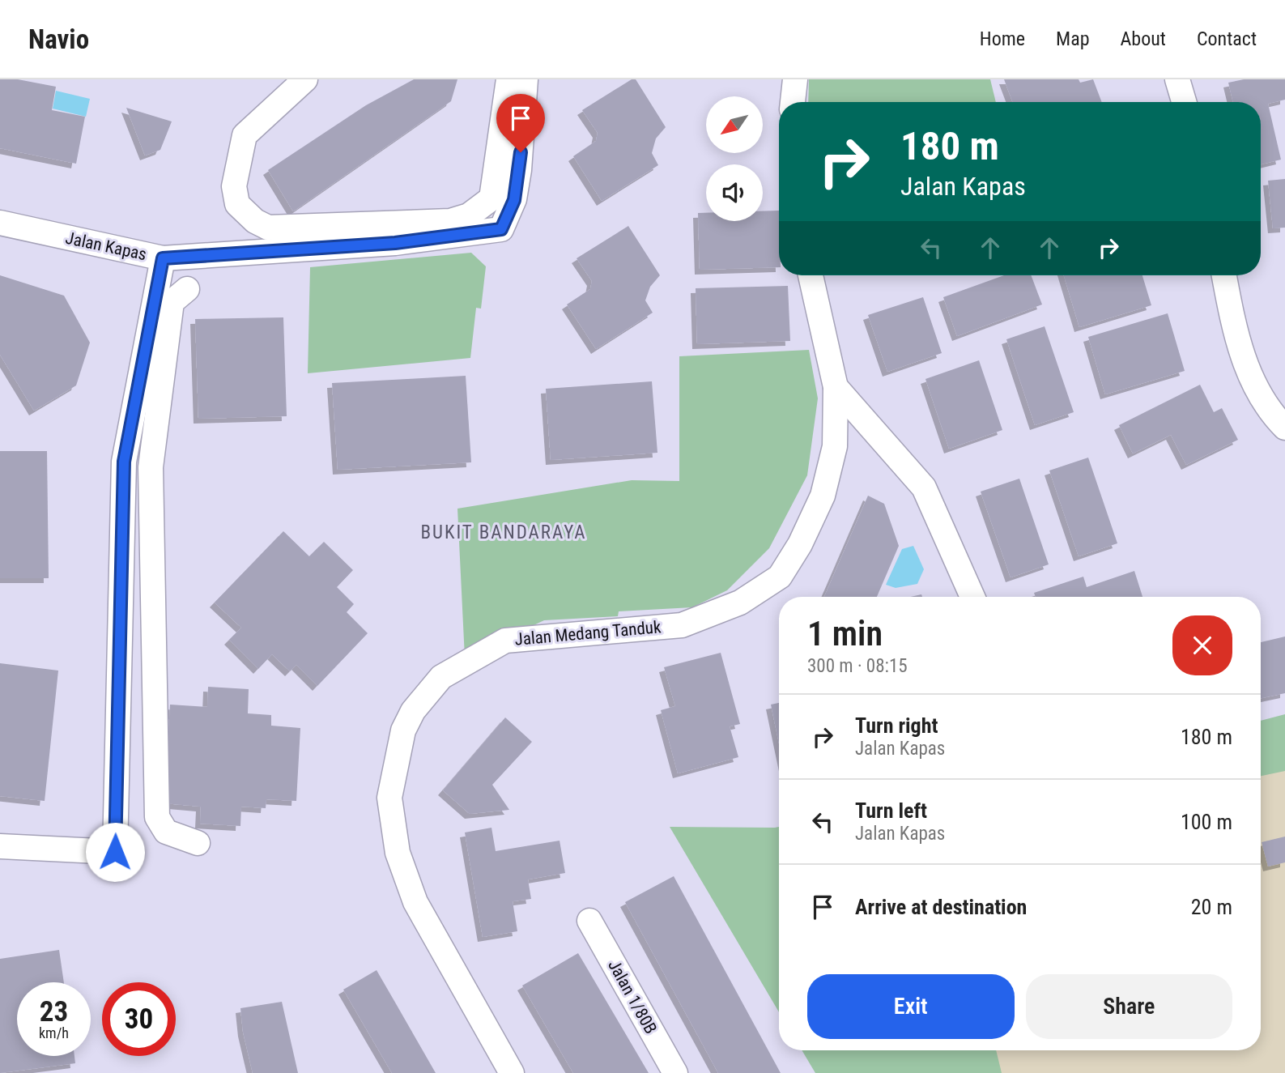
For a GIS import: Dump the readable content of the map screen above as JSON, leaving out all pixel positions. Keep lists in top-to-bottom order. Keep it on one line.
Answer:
{"streets":{"street":["Jalan Kapas","Jalan Medang Tanduk","Jalan 1/80B"]},"districts":["BUKIT BANDARAYA"],"north":"bottom left","page":{"header":"Navio","nav":["Home","Map","About","Contact"],"turn":["180 m","Jalan Kapas"],"heading":["1 min","300 m · 08:15"],"list":[{"name":"Turn right","note":"Jalan Kapas","value":"180 m"},{"name":"Turn left","note":"Jalan Kapas","value":"100 m"},{"name":"Arrive at destination","value":"20 m"}],"buttons":["Exit","Share"],"speed":"23 km/h","limit":"30"}}
